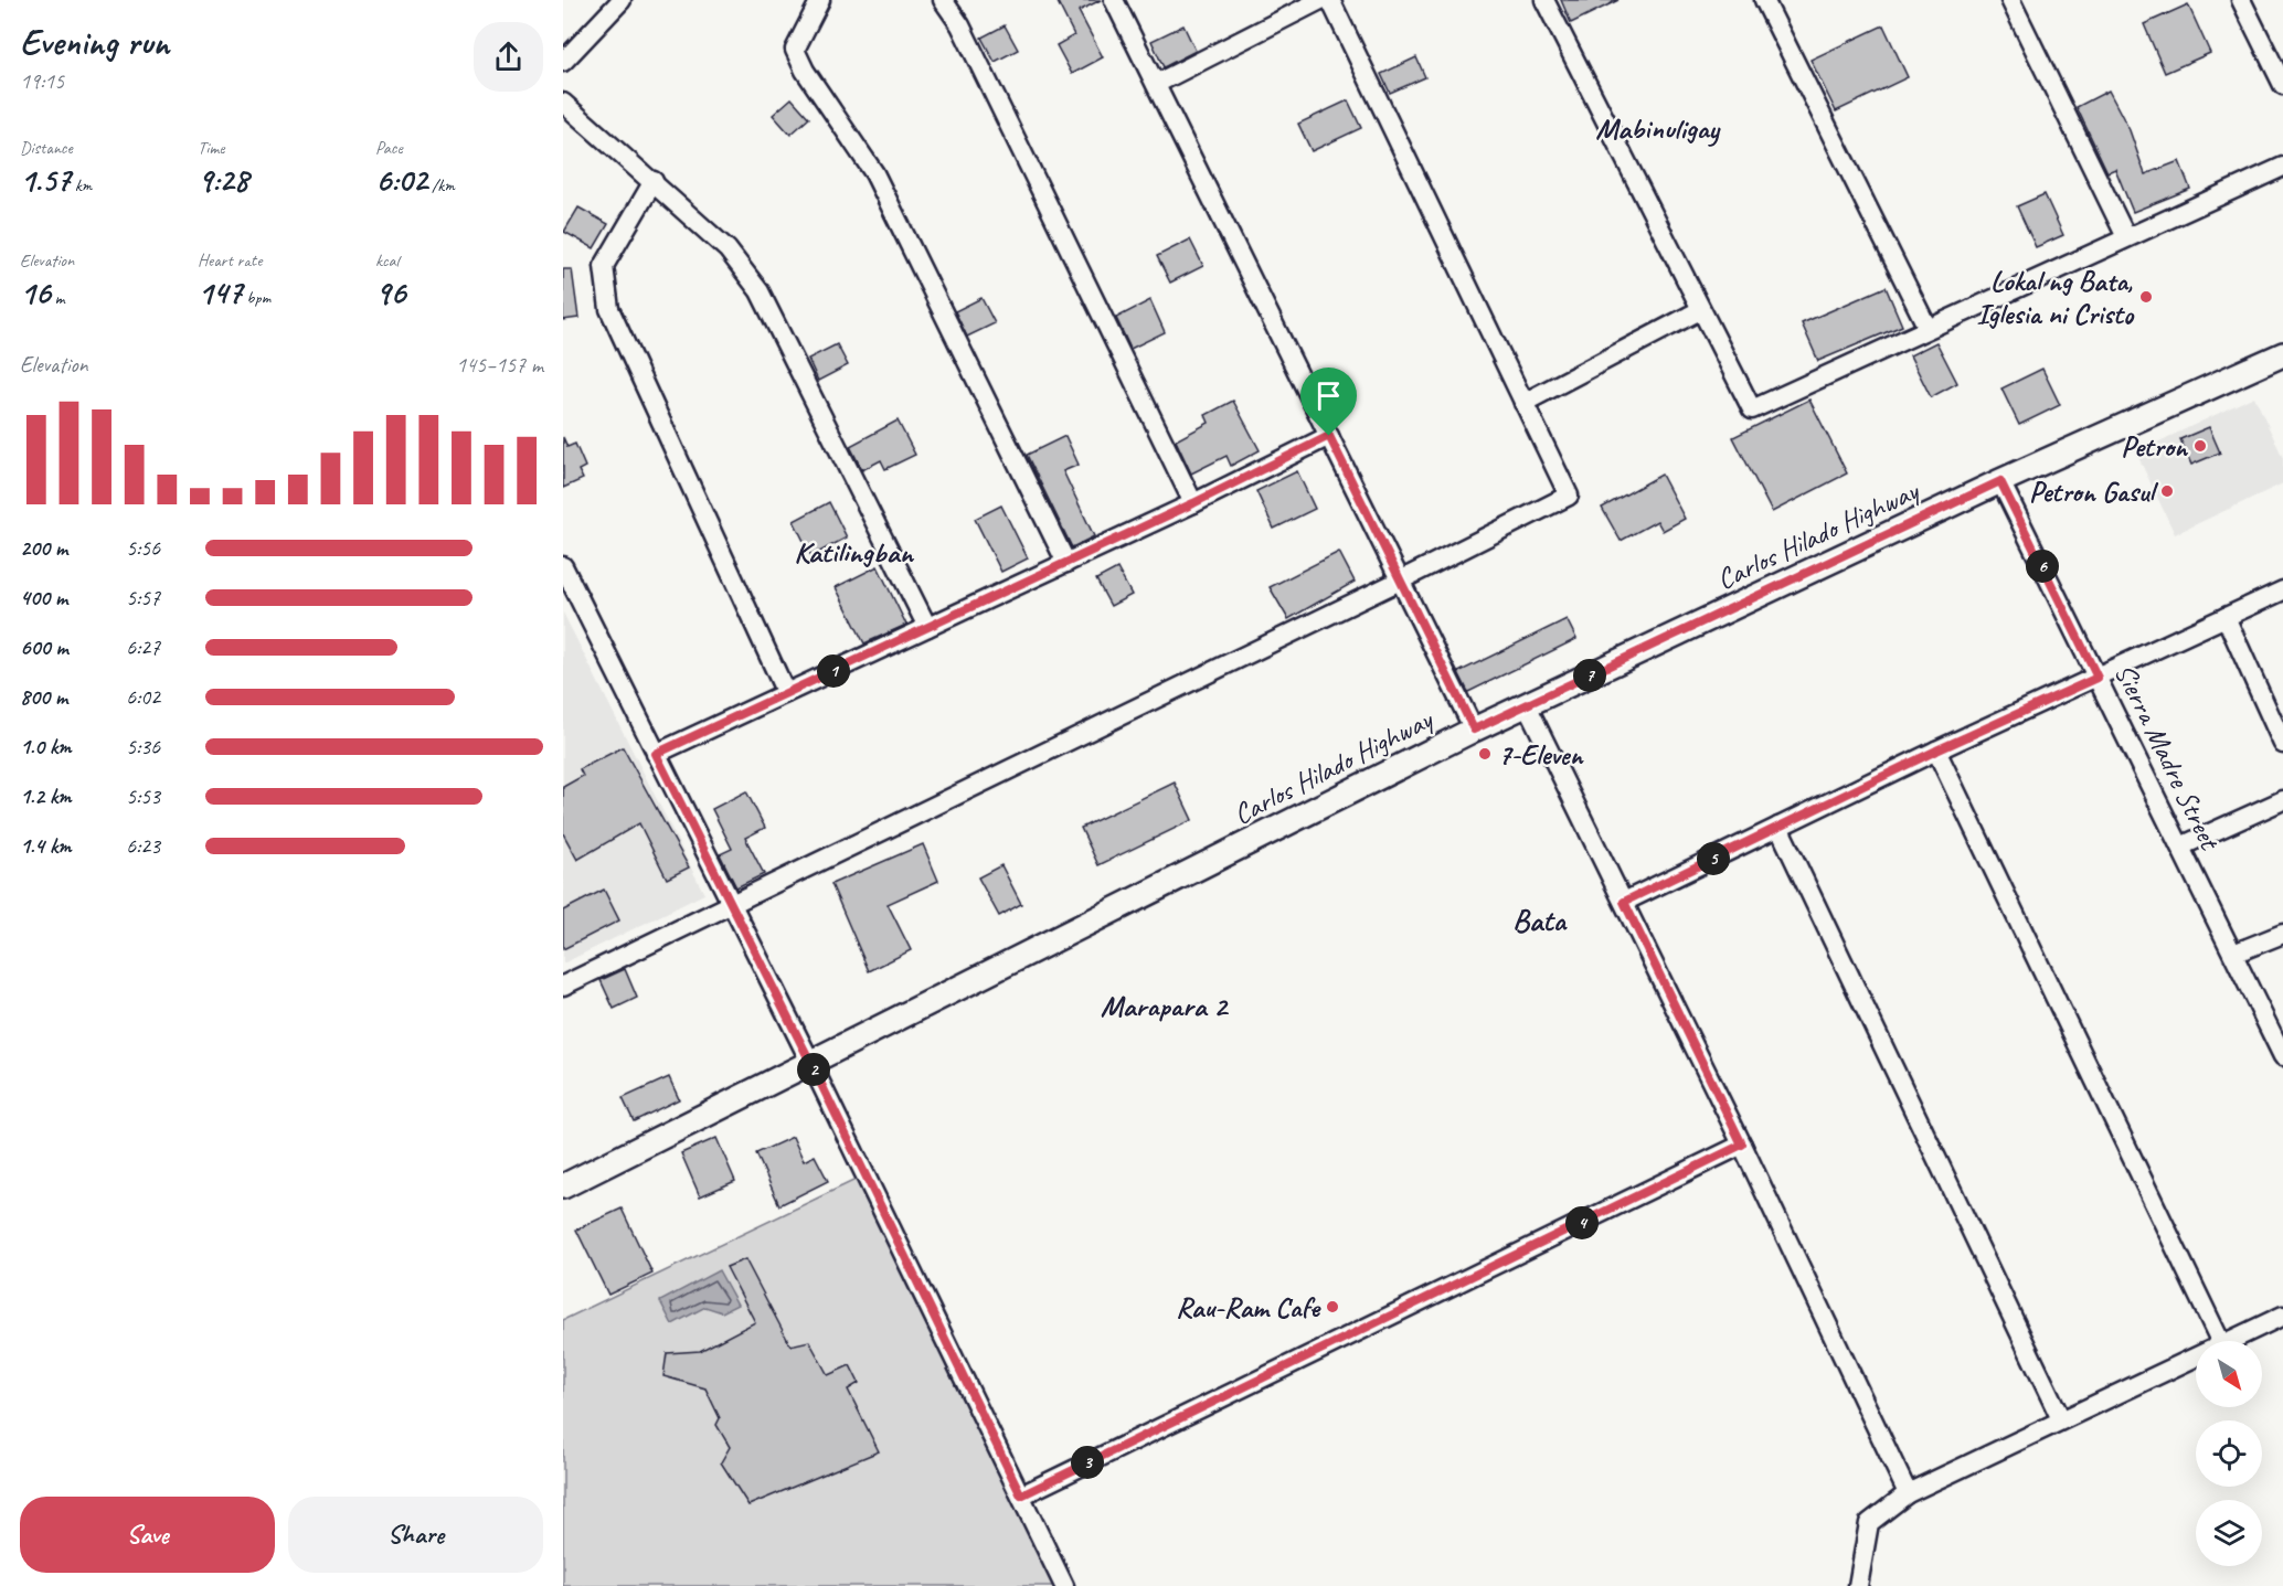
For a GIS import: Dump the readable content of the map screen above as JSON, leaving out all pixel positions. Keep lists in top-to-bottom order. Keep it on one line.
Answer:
{"streets":{"main road":["Carlos Hilado Highway"],"street":["Sierra Madre Street"]},"crossings":[["Carlos Hilado Highway","Sierra Madre Street"]],"districts":["Mabinuligay","Katilingban","Bata","Marapara 2"],"places":["Lokal ng Bata, Iglesia ni Cristo","Petron","Petron Gasul","7-Eleven","Rau-Ram Cafe"],"north":"bottom right","page":{"heading":["Evening run","19:15"],"stats":[["Distance","1.57 km"],["Time","9:28"],["Pace","6:02 /km"],["Elevation","16 m"],["Heart rate","147 bpm"],["kcal","96"]],"chart":["Elevation","145–157 m"],"list":[{"name":"200 m","note":"5:56"},{"name":"400 m","note":"5:57"},{"name":"600 m","note":"6:27"},{"name":"800 m","note":"6:02"},{"name":"1.0 km","note":"5:36"},{"name":"1.2 km","note":"5:53"},{"name":"1.4 km","note":"6:23"}],"pins":["6","1","7","5","2","4","3"],"buttons":["Save","Share"]}}
